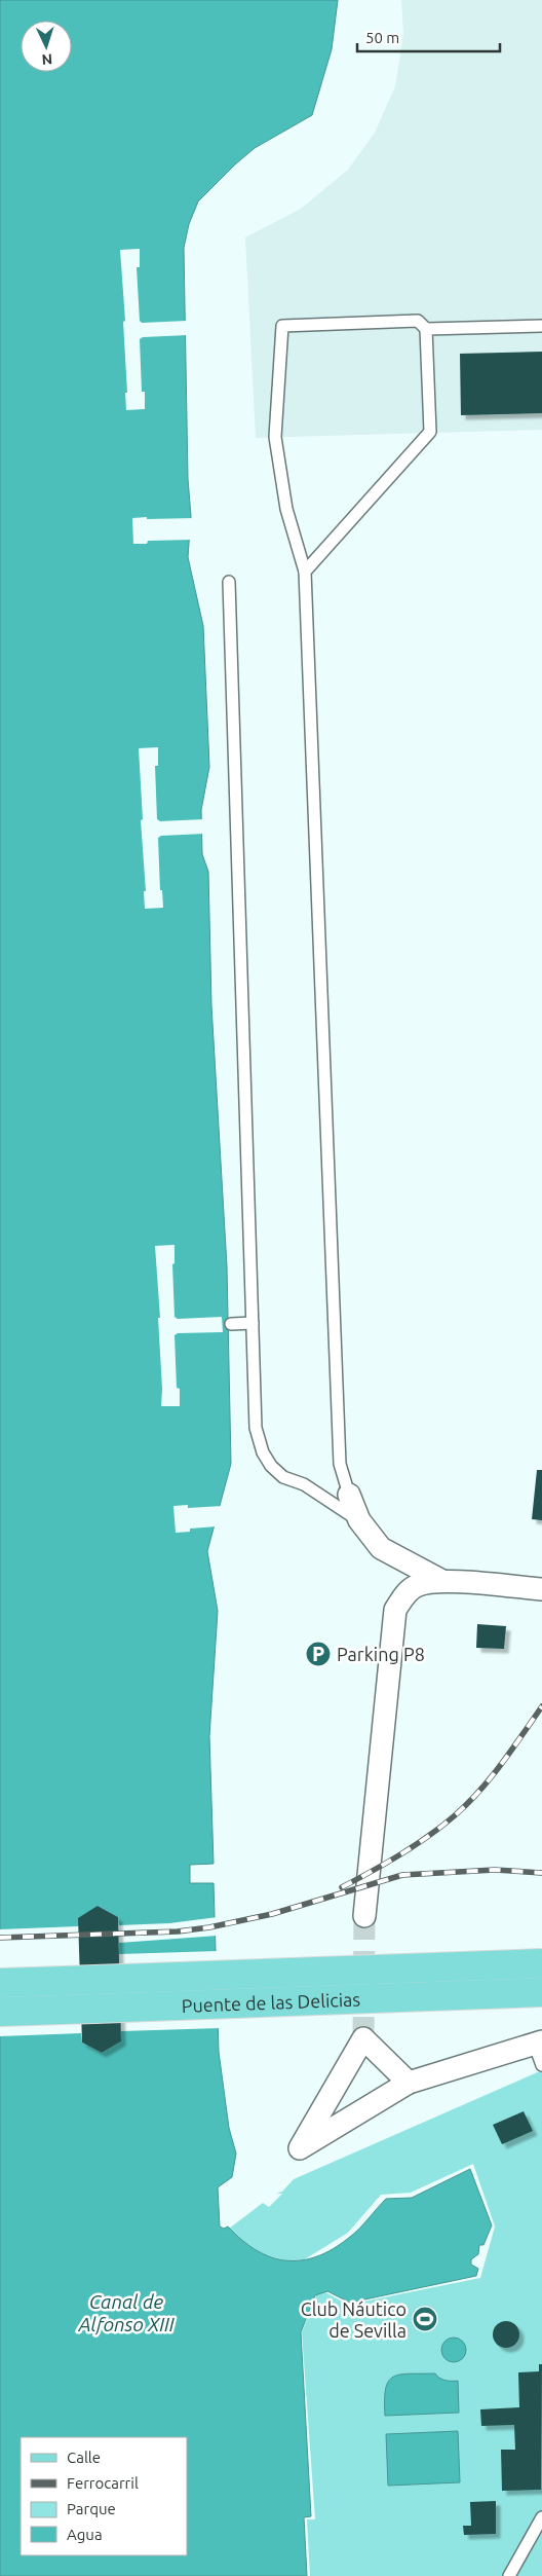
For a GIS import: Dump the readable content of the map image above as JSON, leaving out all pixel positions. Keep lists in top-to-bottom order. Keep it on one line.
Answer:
{"streets":{"main road":["Puente de las Delicias"]},"water":["Canal de Alfonso XIII"],"places":{"parking":["Parking P8"],"sports":["Club Náutico de Sevilla"]},"legend":["Calle","Ferrocarril","Parque","Agua"],"scale_bar":"50 m","north":"bottom"}
